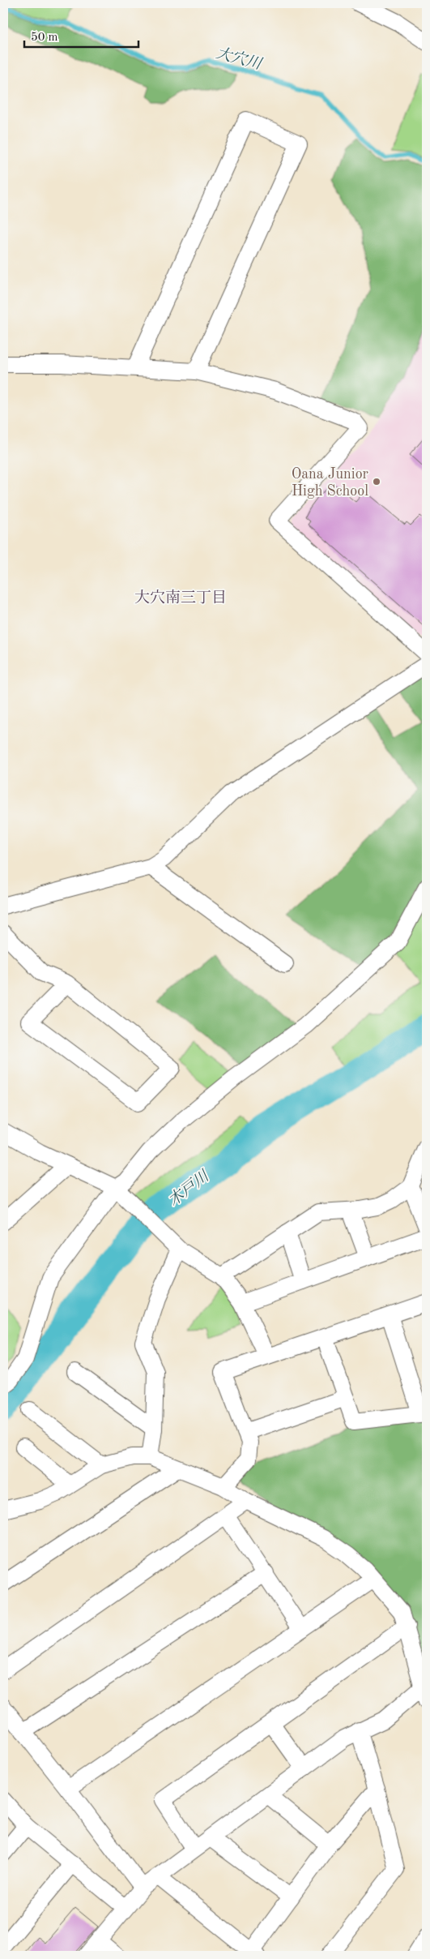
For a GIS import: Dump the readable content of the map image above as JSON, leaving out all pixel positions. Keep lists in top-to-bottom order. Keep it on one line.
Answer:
{"districts":["大穴南三丁目"],"water":["大穴川","木戸川"],"places":["Oana Junior High School"],"scale_bar":"50 m"}
